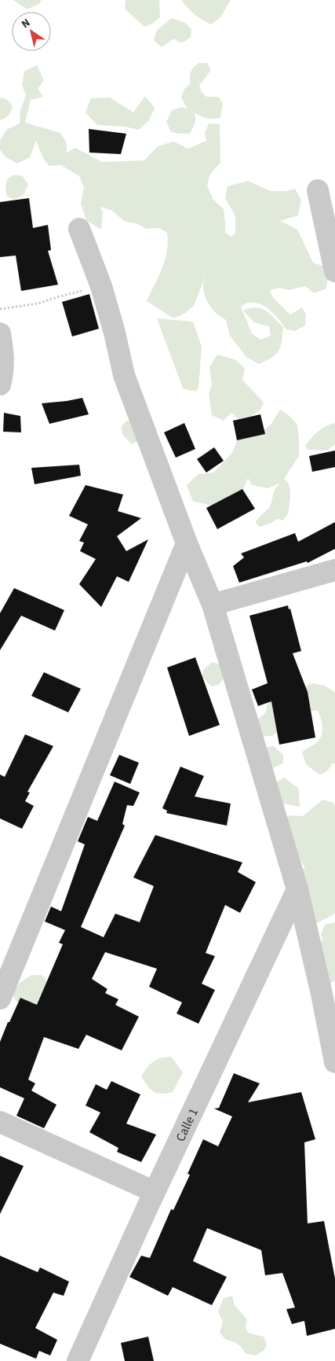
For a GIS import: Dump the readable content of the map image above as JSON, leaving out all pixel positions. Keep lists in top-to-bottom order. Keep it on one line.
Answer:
{"streets":{"street":["Calle 1"]},"north":"top left"}
